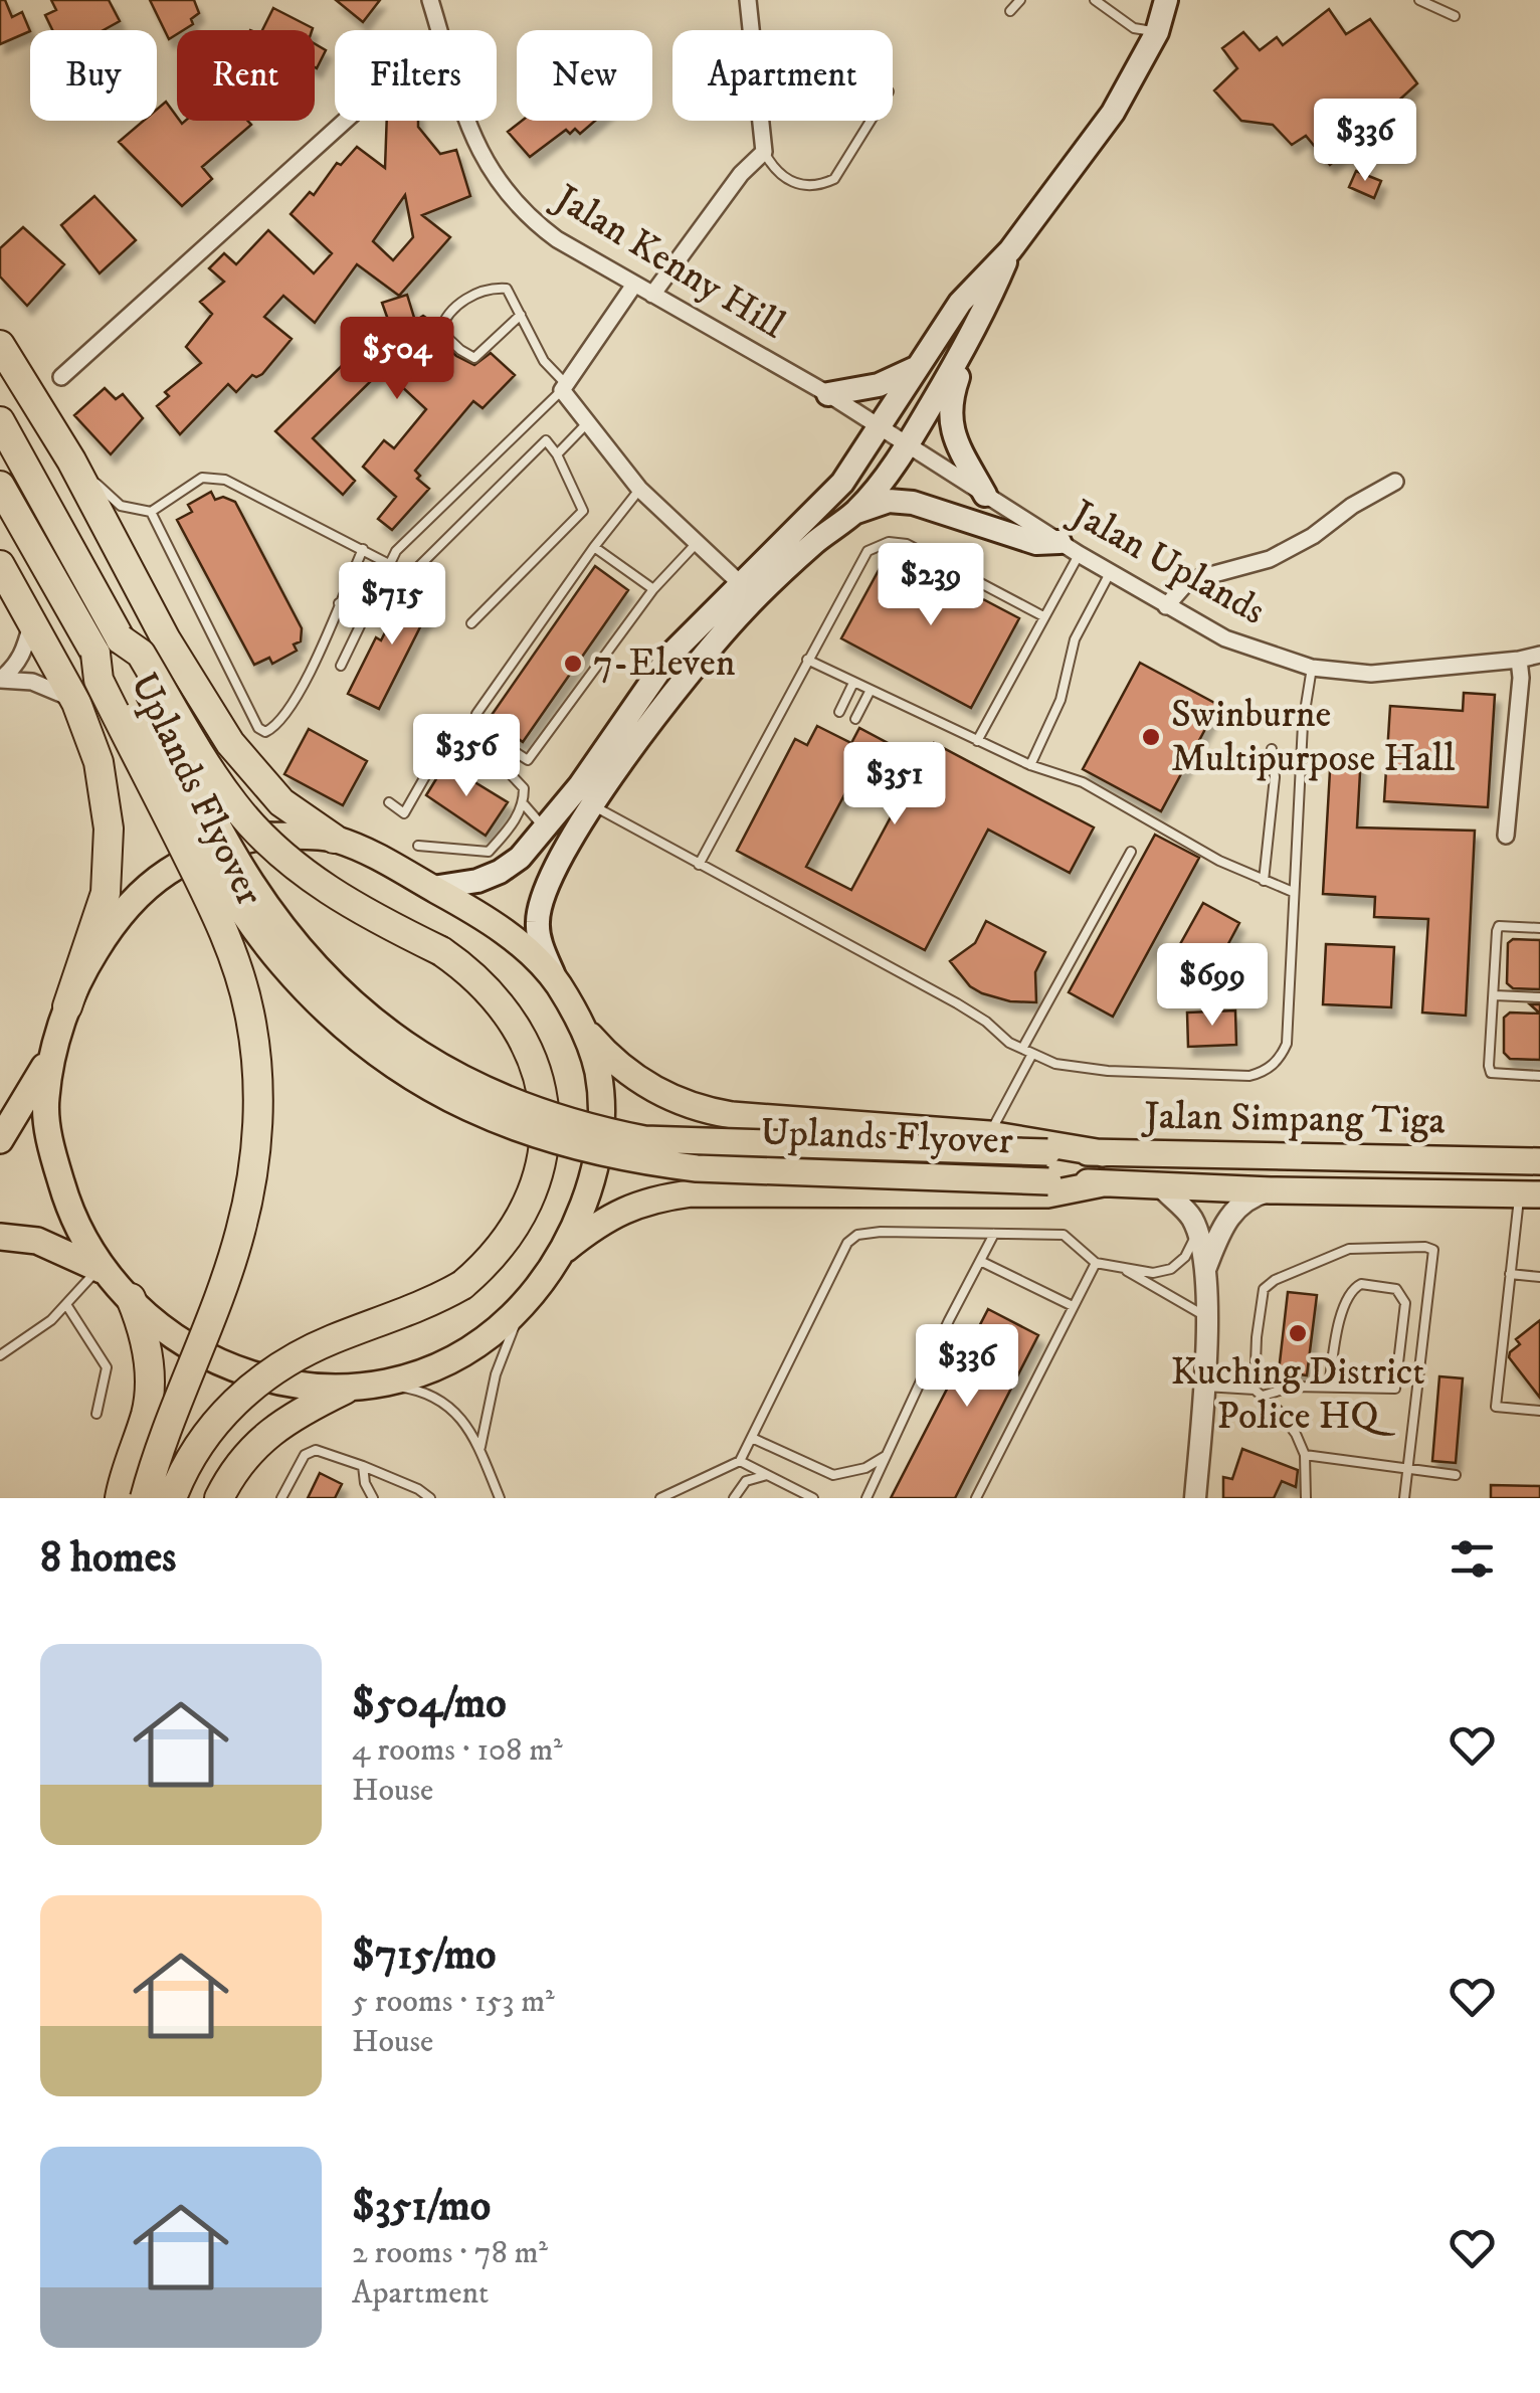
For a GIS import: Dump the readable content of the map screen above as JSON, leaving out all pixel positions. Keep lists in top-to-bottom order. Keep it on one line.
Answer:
{"streets":{"highway":["Uplands Flyover"],"main road":["Jalan Simpang Tiga"],"street":["Jalan Kenny Hill","Jalan Uplands"]},"crossings":[["Jalan Kenny Hill","Jalan Uplands"],["Uplands Flyover","Jalan Simpang Tiga"]],"places":["7-Eleven","Swinburne Multipurpose Hall","Kuching District Police HQ"],"page":{"chip":["Buy","Rent","Filters","New","Apartment"],"price":["$336","$504","$239","$715","$356","$351","$699","$336"],"heading":"8 homes","list":[{"name":"$504/mo","note":"4 rooms · 108 m² · House"},{"name":"$715/mo","note":"5 rooms · 153 m² · House"},{"name":"$351/mo","note":"2 rooms · 78 m² · Apartment"}]}}
